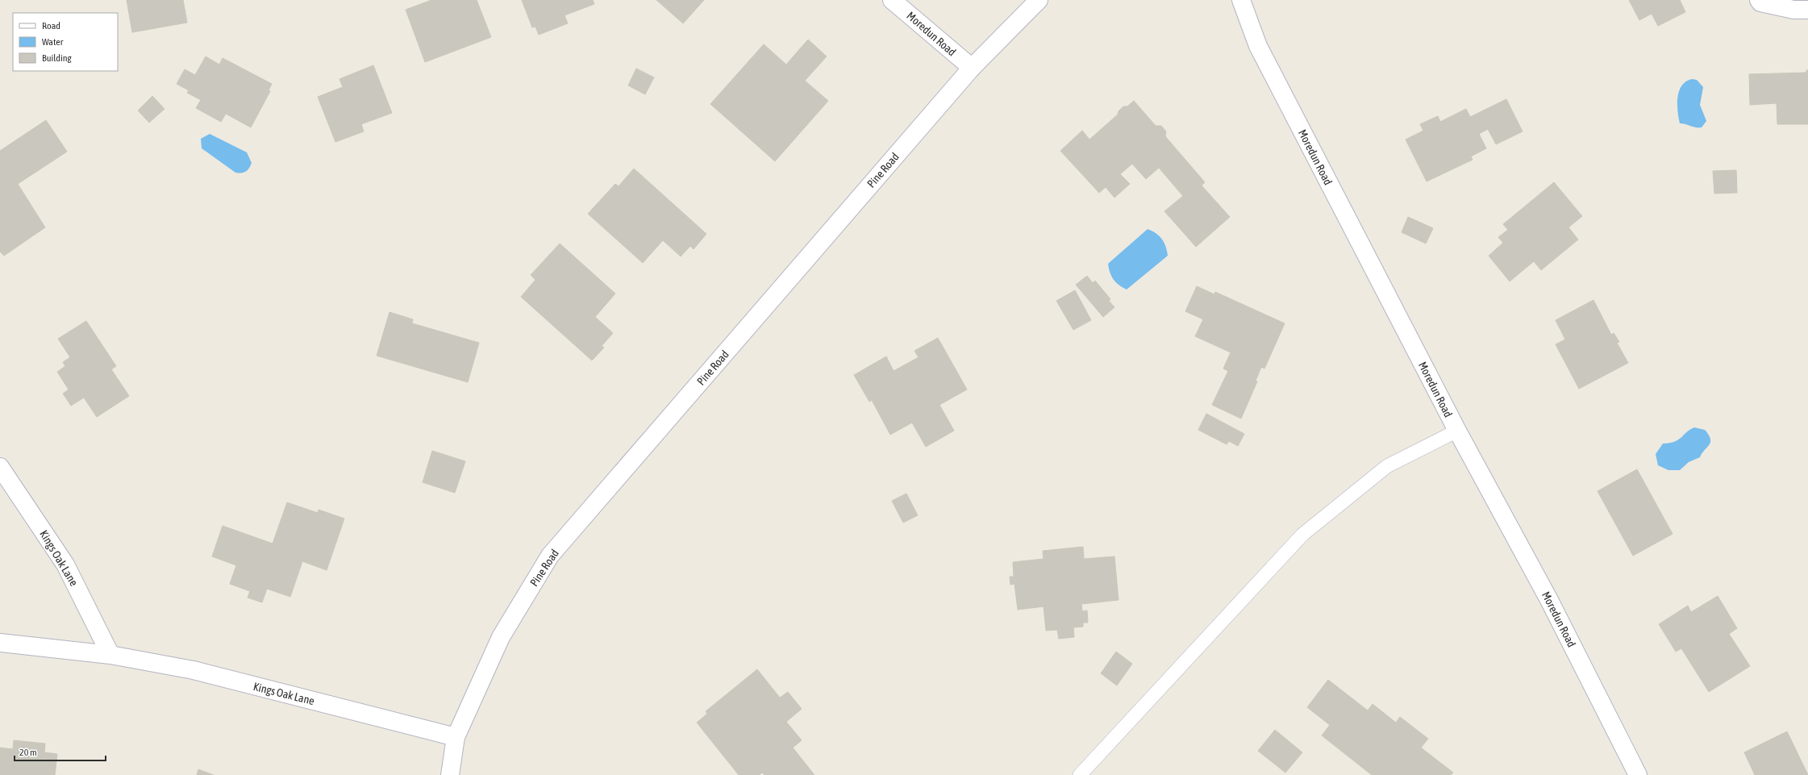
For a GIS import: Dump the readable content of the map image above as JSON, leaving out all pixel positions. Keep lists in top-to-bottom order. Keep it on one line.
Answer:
{"streets":{"street":["Moredun Road","Pine Road","Kings Oak Lane"]},"crossings":[["Moredun Road","Pine Road"],["Pine Road","Kings Oak Lane"]],"legend":["Road","Water","Building"],"scale_bar":"20 m"}
